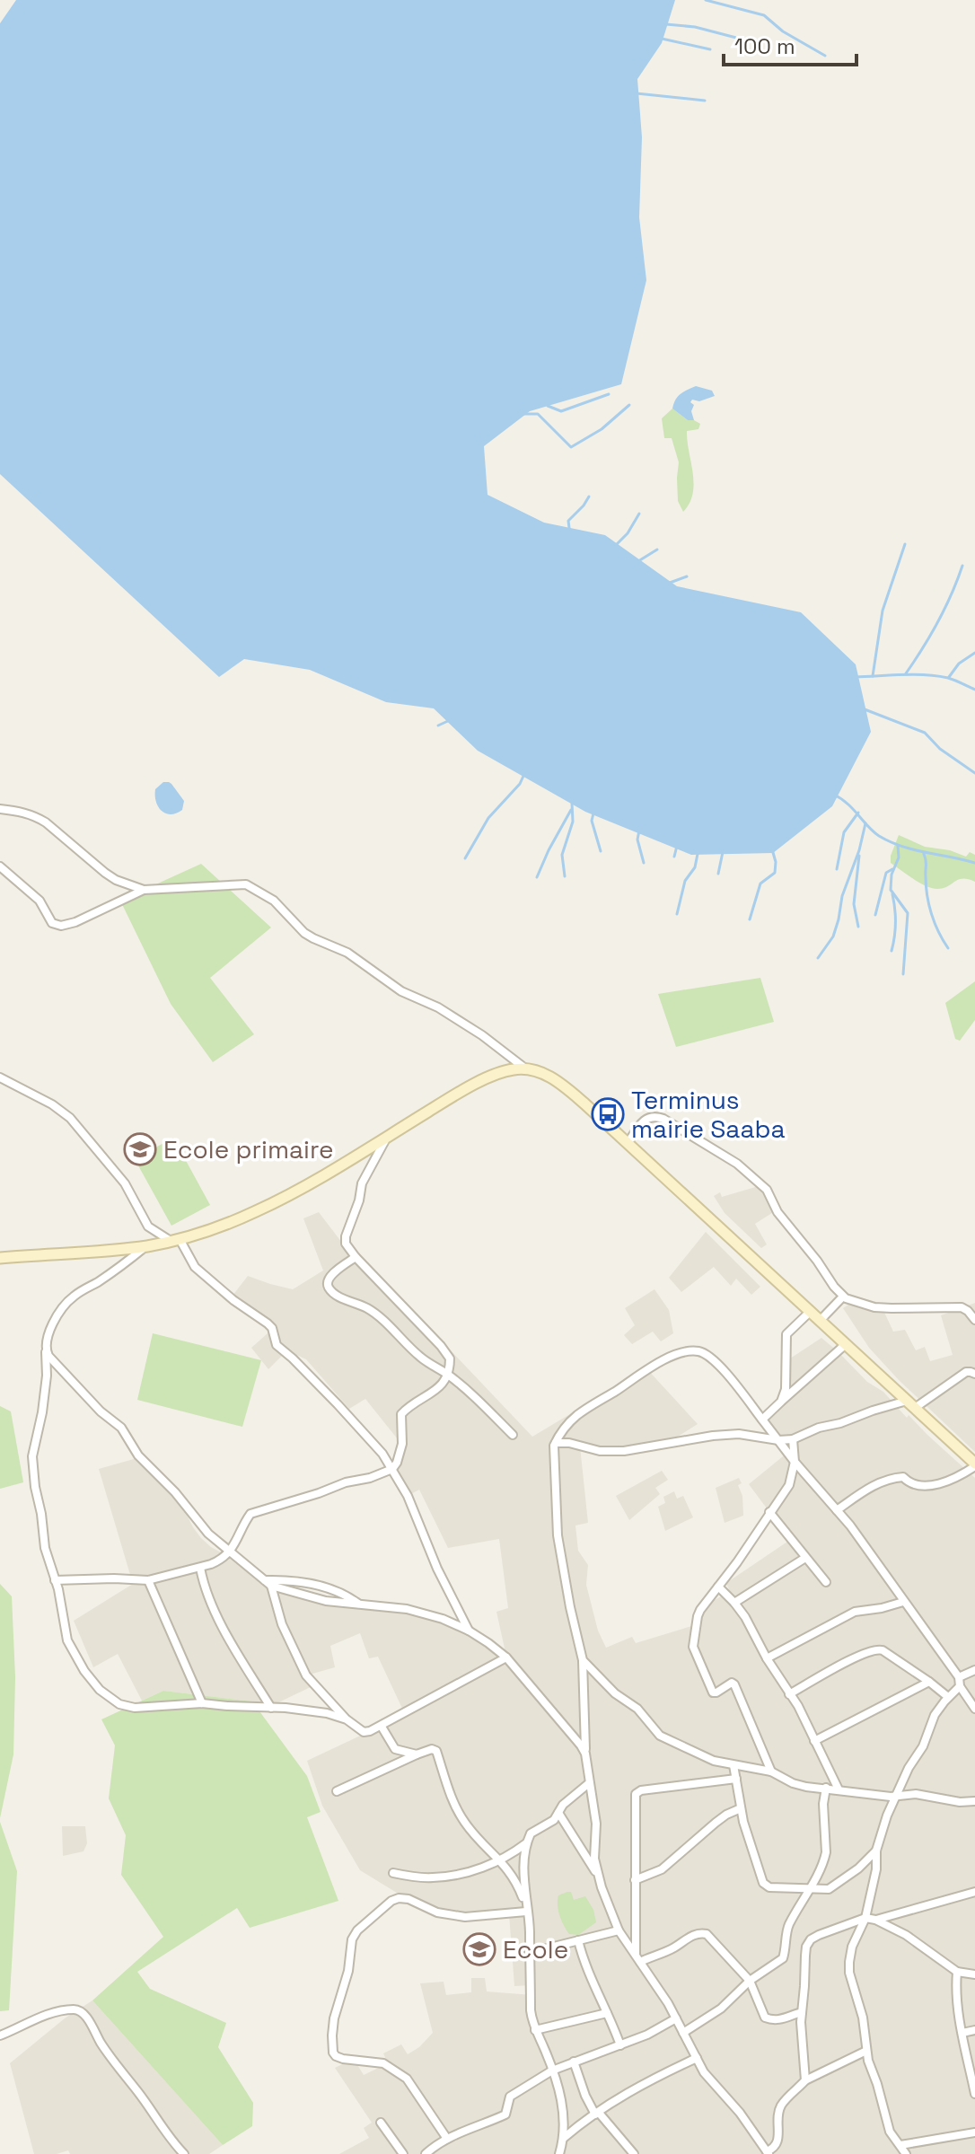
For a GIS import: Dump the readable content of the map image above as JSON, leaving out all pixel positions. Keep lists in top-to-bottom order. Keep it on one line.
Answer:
{"places":{"bus stop":["Terminus mairie Saaba"],"school or university":["Ecole primaire","Ecole"]},"scale_bar":"100 m"}
